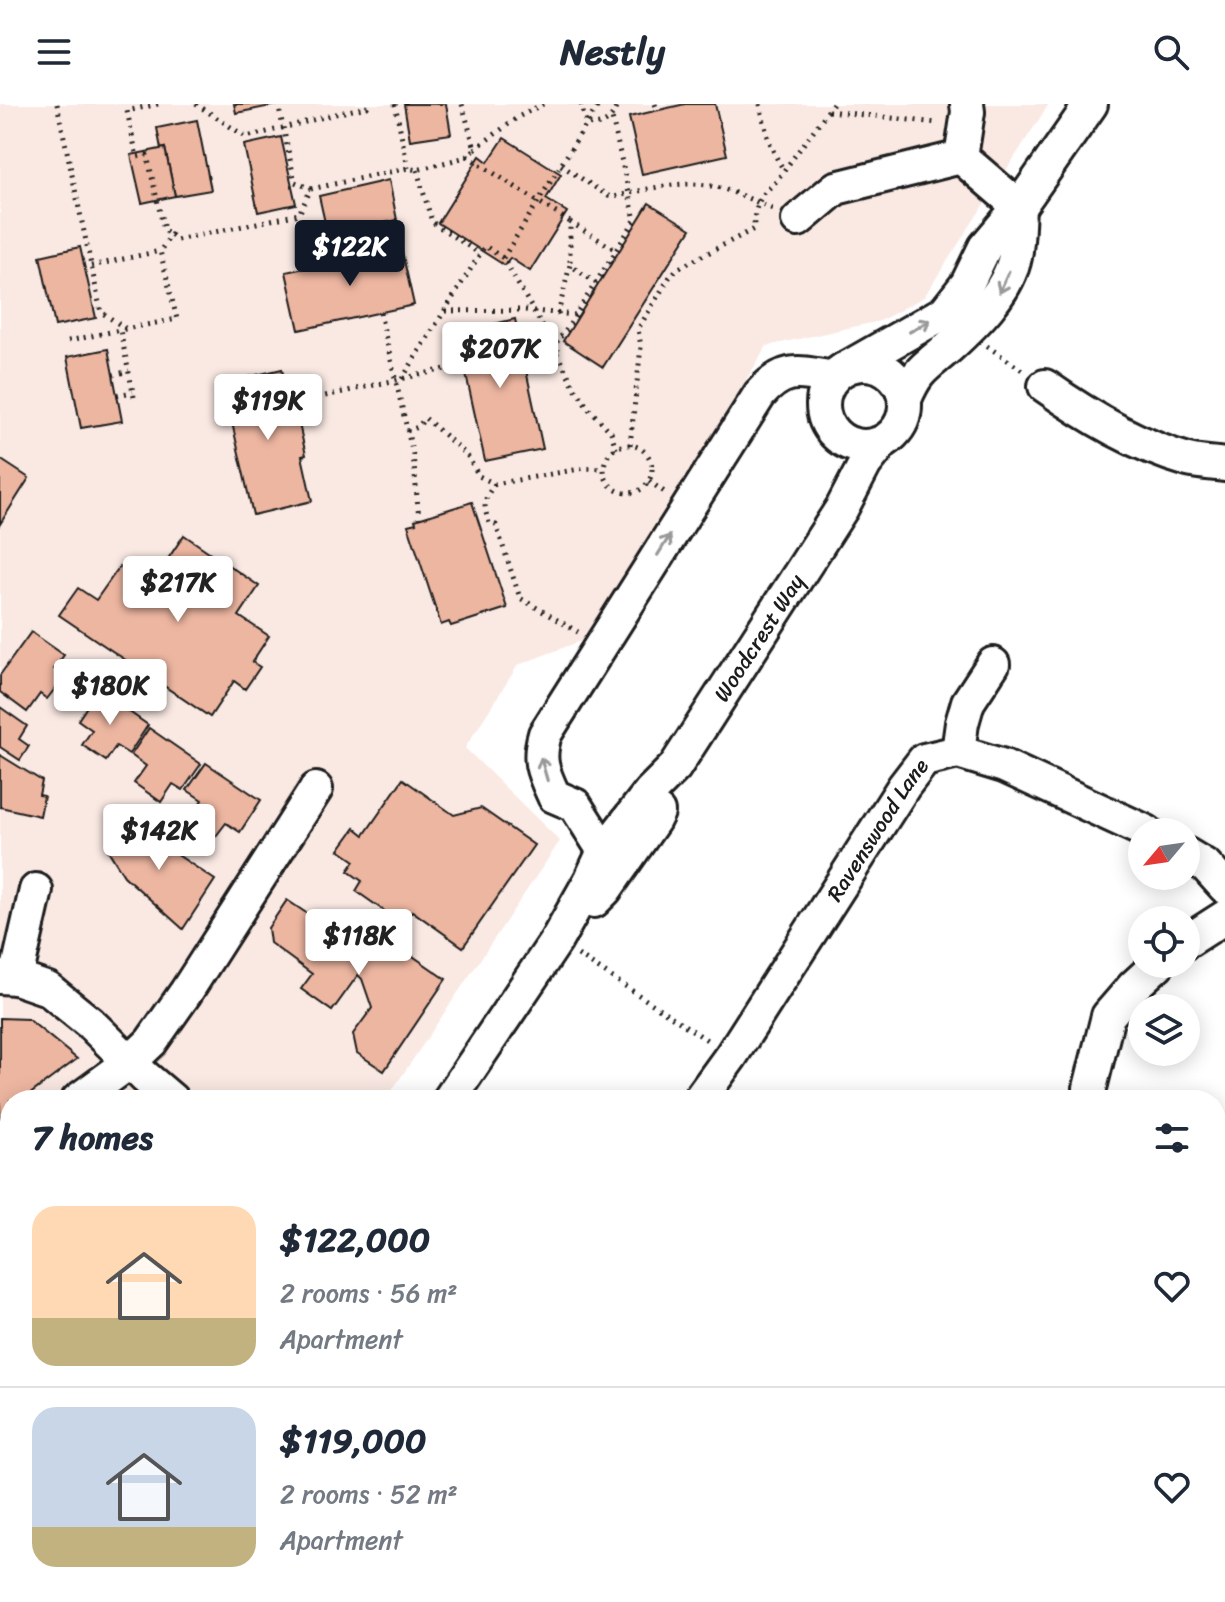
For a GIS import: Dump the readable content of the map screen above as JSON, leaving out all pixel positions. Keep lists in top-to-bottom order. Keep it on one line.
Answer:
{"streets":{"street":["Woodcrest Way","Ravenswood Lane"]},"north":"bottom left","page":{"header":"Nestly","price":["$122K","$207K","$119K","$217K","$180K","$142K","$118K"],"heading":"7 homes","list":[{"name":"$122,000","note":"2 rooms · 56 m² · Apartment"},{"name":"$119,000","note":"2 rooms · 52 m² · Apartment"}]}}
